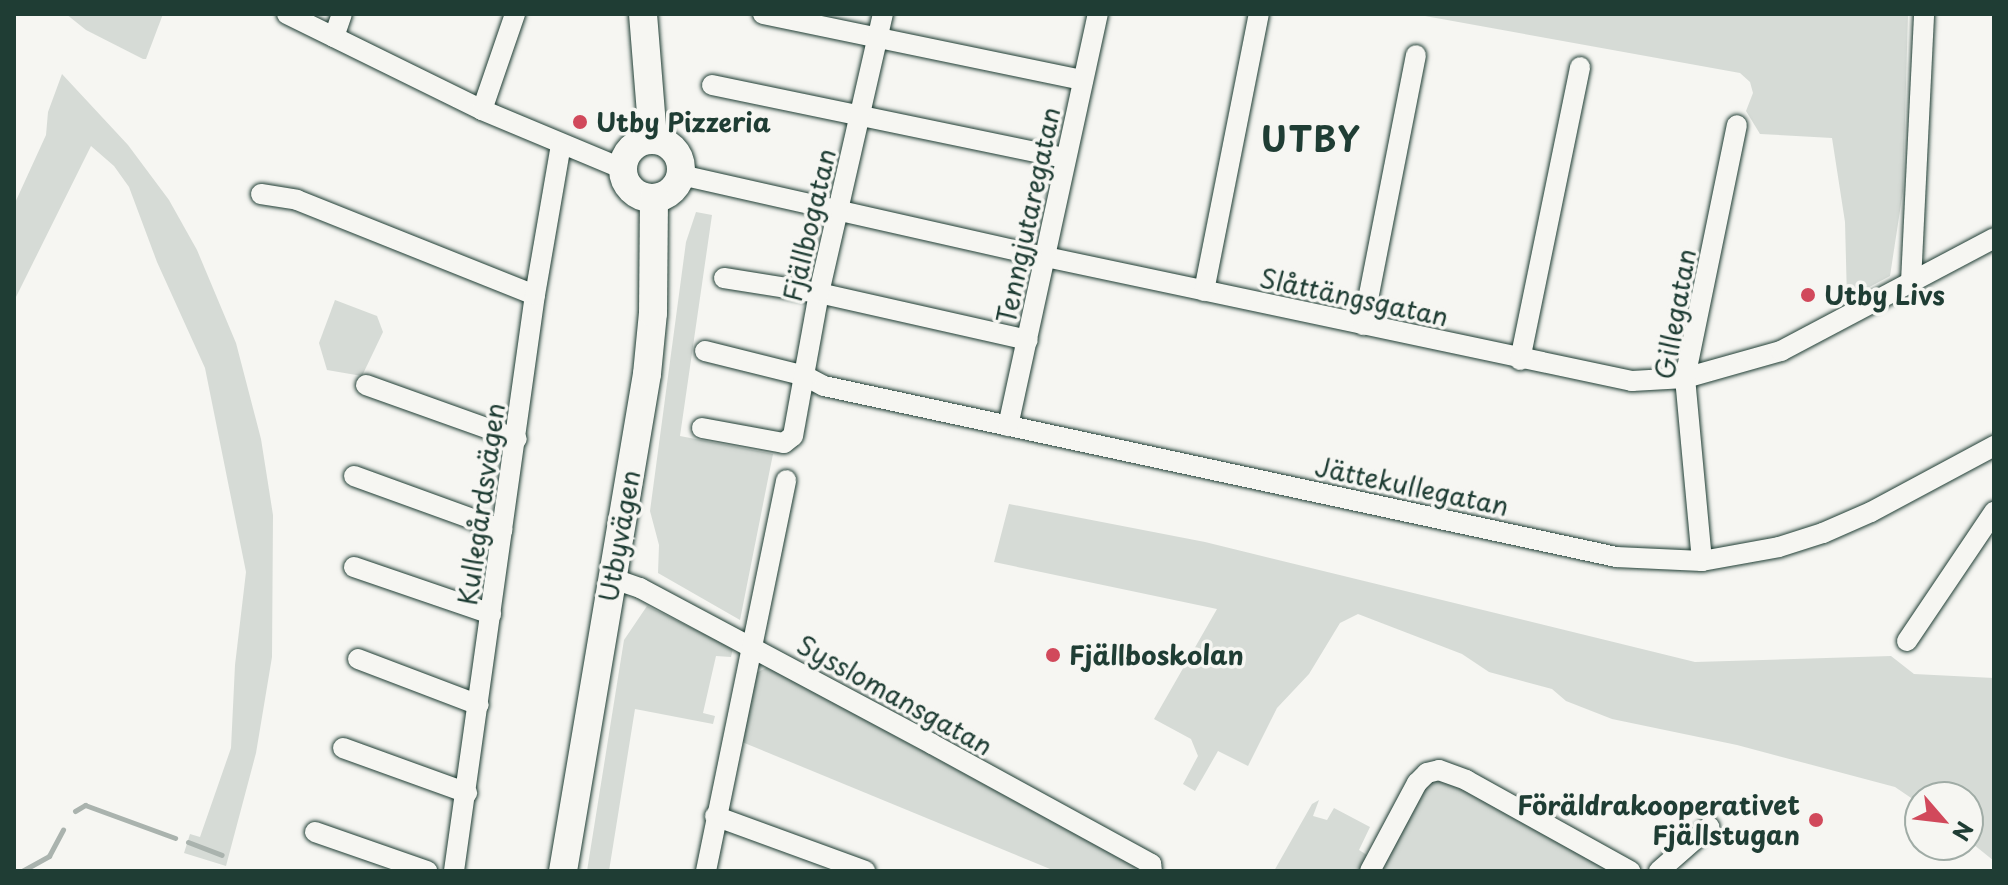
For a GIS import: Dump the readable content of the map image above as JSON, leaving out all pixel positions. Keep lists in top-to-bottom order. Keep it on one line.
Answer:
{"streets":{"street":["Tenngjutaregatan","Fjällbogatan","Slåttängsgatan","Gillegatan","Jättekullegatan","Kullegårdsvägen","Utbyvägen","Sysslomansgatan"]},"crossings":[["Tenngjutaregatan","Slåttängsgatan"],["Tenngjutaregatan","Jättekullegatan"],["Fjällbogatan","Slåttängsgatan"],["Fjällbogatan","Jättekullegatan"],["Slåttängsgatan","Gillegatan"],["Slåttängsgatan","Utbyvägen"],["Gillegatan","Jättekullegatan"],["Utbyvägen","Sysslomansgatan"]],"districts":["UTBY"],"places":["Utby Pizzeria","Utby Livs","Fjällboskolan","Föräldrakooperativet Fjällstugan"],"north":"bottom right"}
